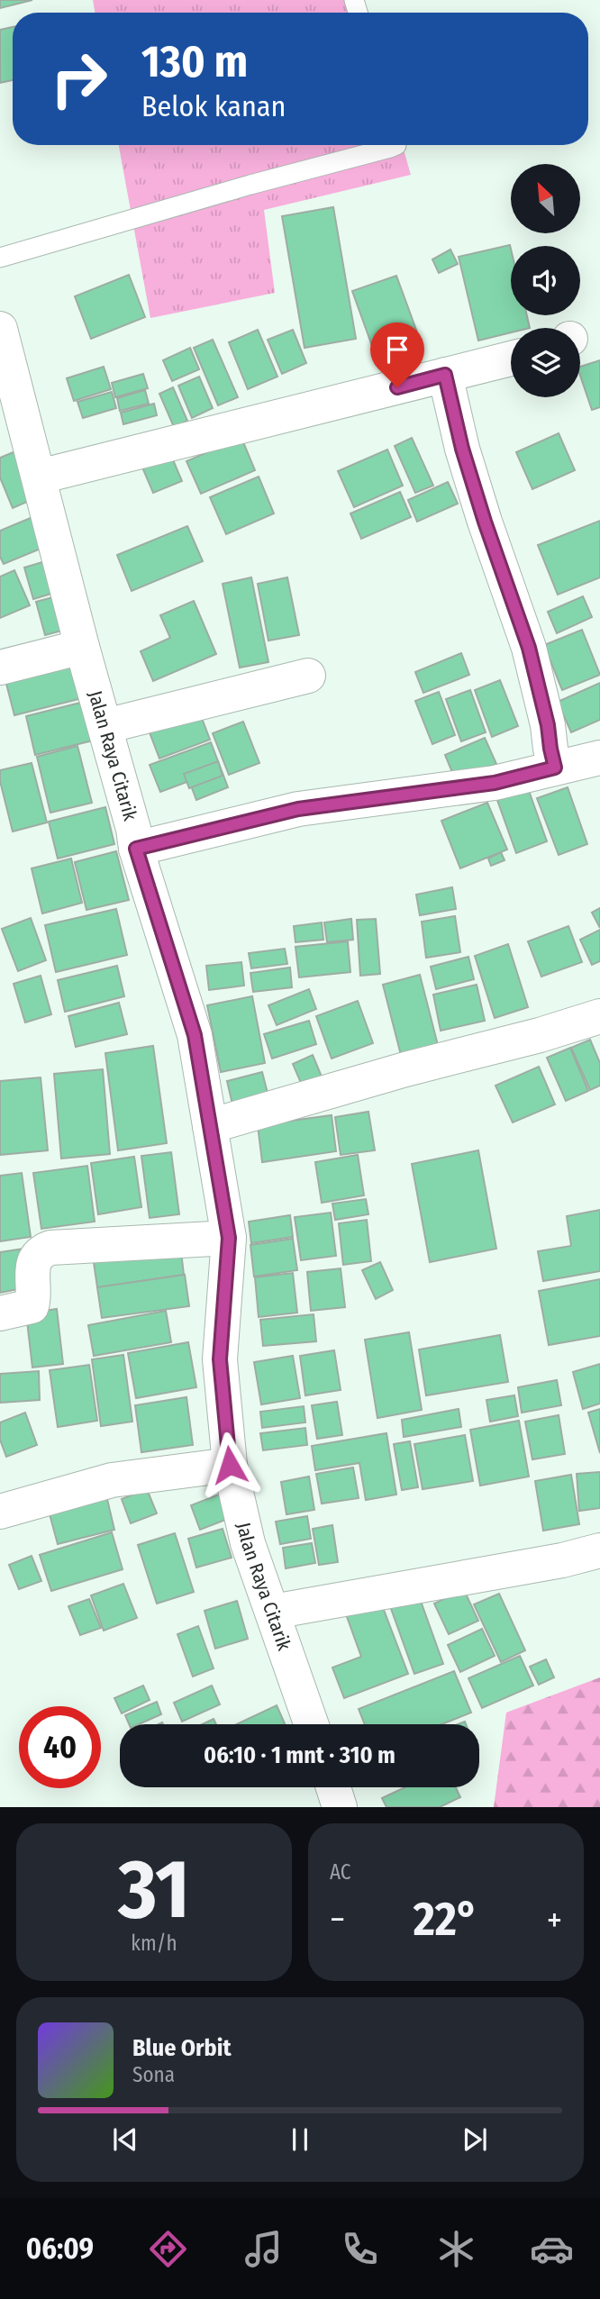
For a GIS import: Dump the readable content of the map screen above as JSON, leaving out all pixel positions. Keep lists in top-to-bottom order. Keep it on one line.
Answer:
{"streets":{"street":["Jalan Raya Citarik"]},"north":"top left","page":{"turn":["130 m","Belok kanan"],"limit":"40","trip":"06:10 · 1 mnt · 310 m","tile":[["31","km/h"],"AC"],"heat":["−","22°","+"],"song":["Blue Orbit","Sona"],"tabs":"06:09"}}
